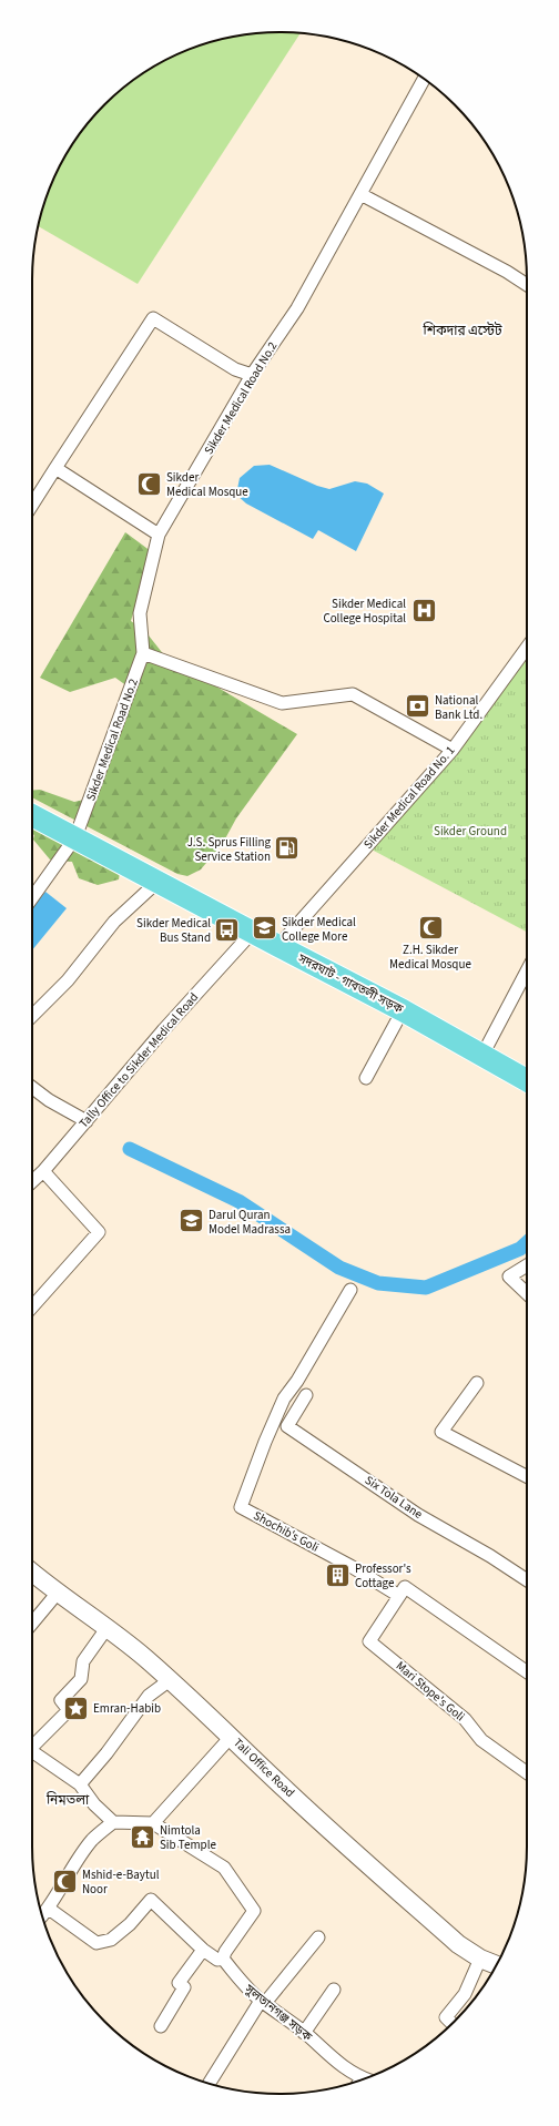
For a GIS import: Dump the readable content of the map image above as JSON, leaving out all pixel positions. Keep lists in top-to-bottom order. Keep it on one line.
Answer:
{"streets":{"highway":["সদরঘাট - গাবতলী সড়ক"],"street":["Sikder Medical Road No.2","Sikder Medical Road No. 1","Tally Office to Sikder Medical Road","Six Tola Lane","Shochib's Goli","Mari Stope's Goli","Tali Office Road","সুলতানগঞ্জ সড়ক"]},"crossings":[["Sikder Medical Road No.2","সদরঘাট - গাবতলী সড়ক"],["Sikder Medical Road No. 1","সদরঘাট - গাবতলী সড়ক"],["সদরঘাট - গাবতলী সড়ক","Tally Office to Sikder Medical Road"],["Shochib's Goli","Mari Stope's Goli"]],"districts":["শিকদার এস্টেট","নিমতলা"],"parks":["Sikder Ground"],"places":{"mosque":["Sikder Medical Mosque","Z.H. Sikder Medical Mosque","Mshid-e-Baytul Noor"],"hospital":["Sikder Medical College Hospital"],"bank":["National Bank Ltd."],"fuel station":["J.S. Sprus Filling Service Station"],"school or university":["Sikder Medical College More","Darul Quran Model Madrassa"],"bus stop":["Sikder Medical Bus Stand"],"building":["Professor's Cottage"],"place":["Emran-Habib"],"temple":["Nimtola Sib Temple"]}}
